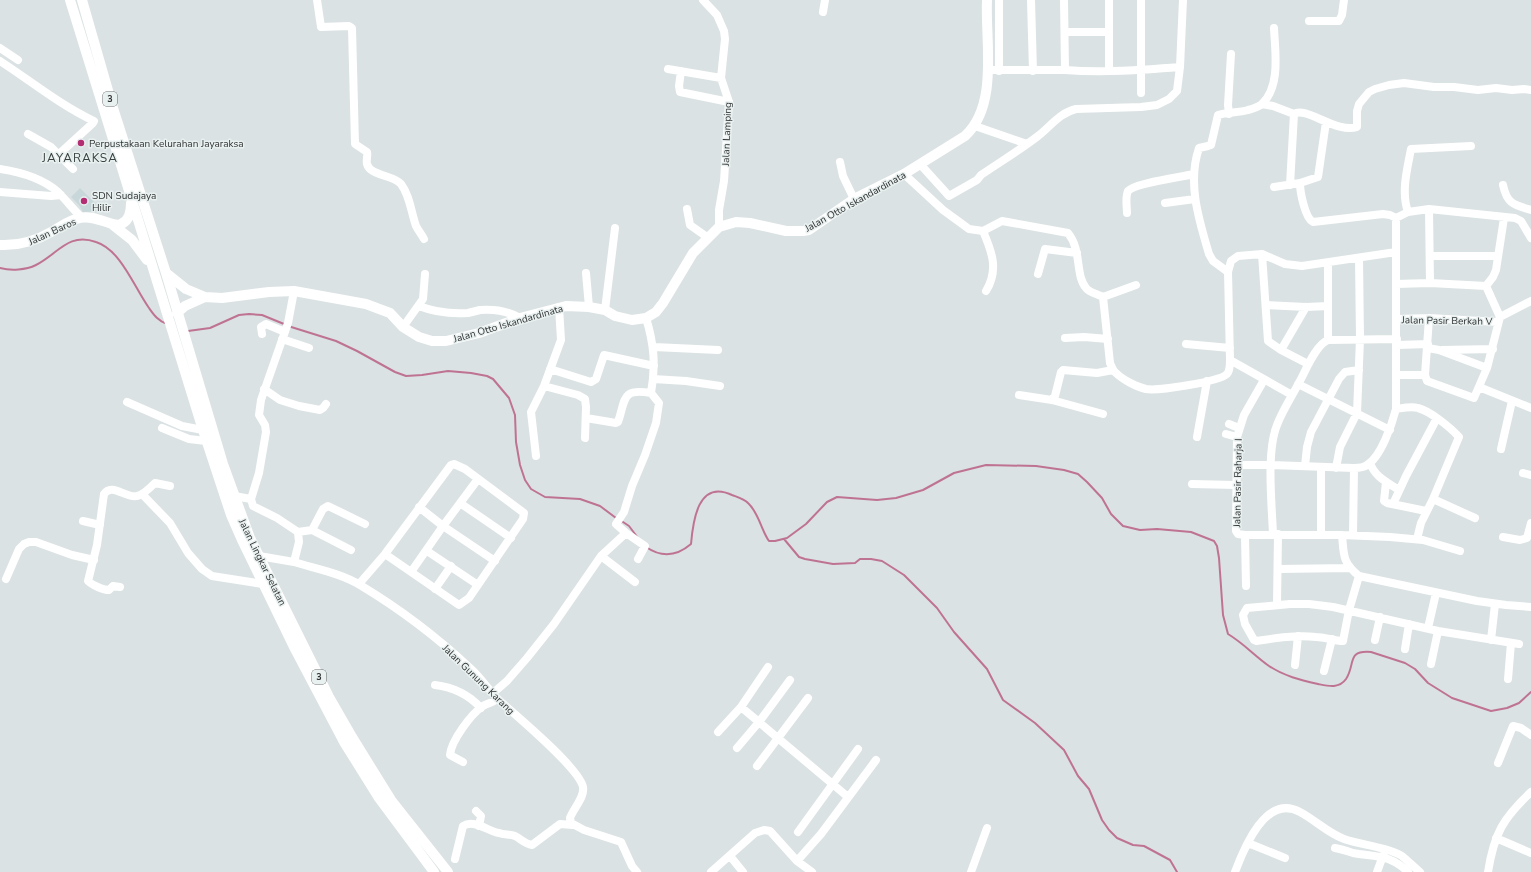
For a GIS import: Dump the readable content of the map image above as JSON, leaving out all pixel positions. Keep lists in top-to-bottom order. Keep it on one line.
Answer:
{"streets":{"main road":["3","Jalan Otto Iskandardinata","Jalan Baros","Jalan Lingkar Selatan"],"street":["Jalan Lamping","Jalan Pasir Berkah V","Jalan Pasir Raharja I","Jalan Gunung Karang"]},"crossings":[["3","Jalan Lingkar Selatan"],["Jalan Lamping","Jalan Otto Iskandardinata"],["Jalan Baros","Jalan Lingkar Selatan"],["Jalan Lingkar Selatan","Jalan Gunung Karang"]],"districts":["JAYARAKSA"],"places":["Perpustakaan Kelurahan Jayaraksa","SDN Sudajaya Hilir"]}
